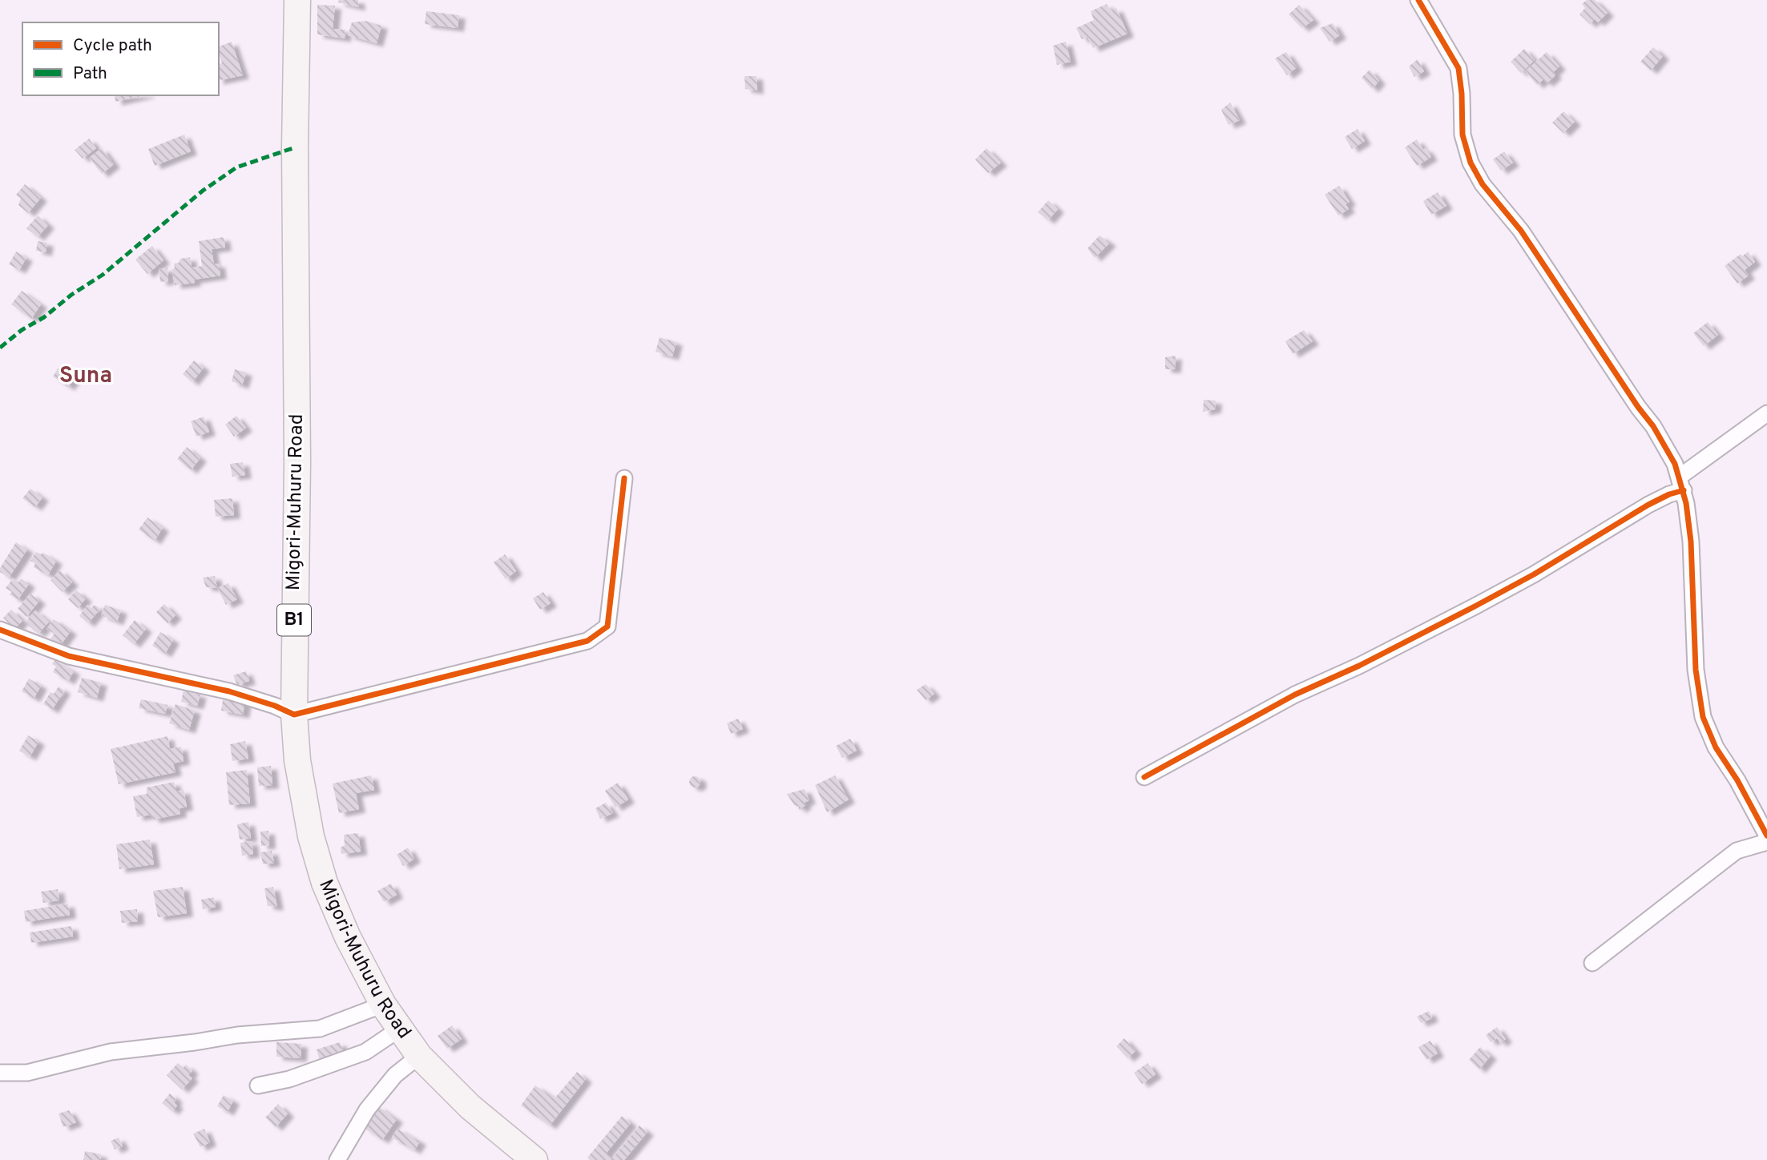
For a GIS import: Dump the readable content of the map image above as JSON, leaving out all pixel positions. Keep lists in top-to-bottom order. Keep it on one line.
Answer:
{"streets":{"highway":["Migori-Muhuru Road","B1"]},"districts":["Suna"],"legend":["Cycle path","Path"]}
